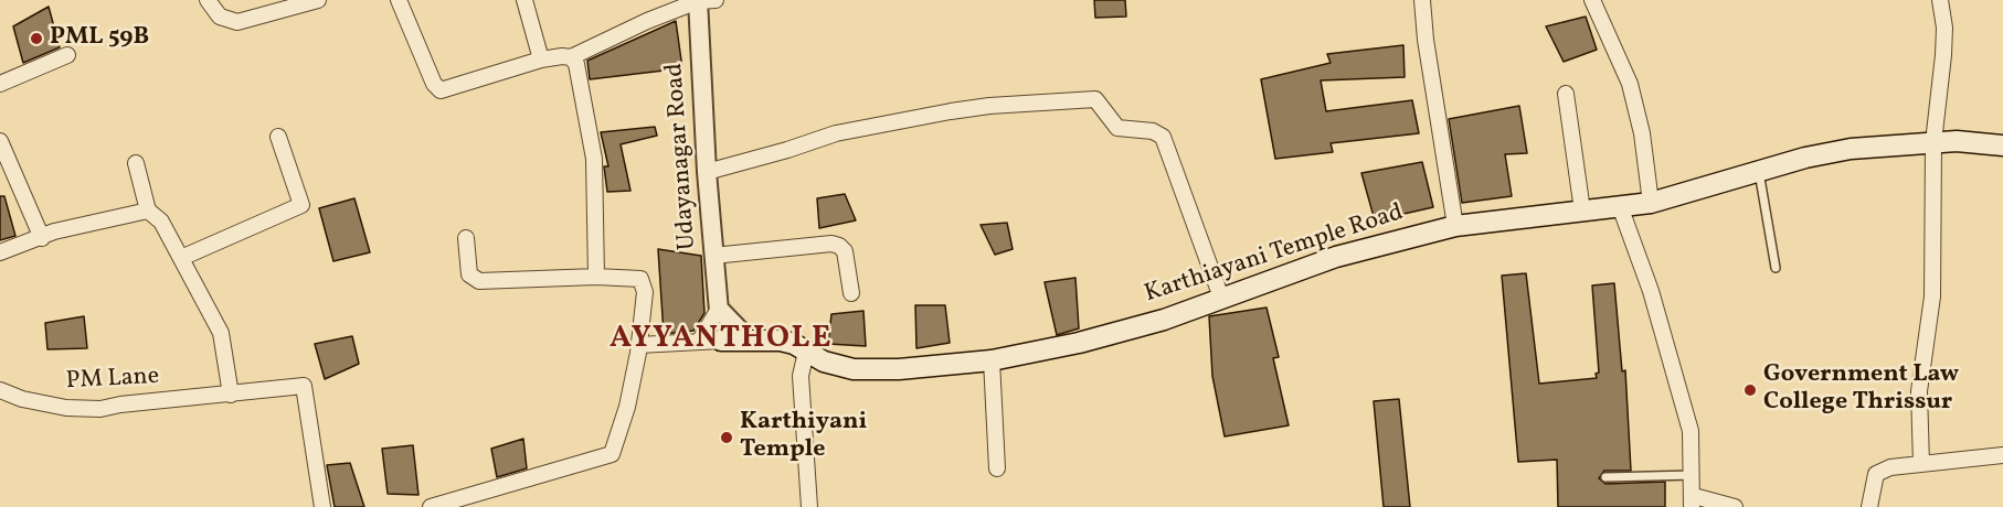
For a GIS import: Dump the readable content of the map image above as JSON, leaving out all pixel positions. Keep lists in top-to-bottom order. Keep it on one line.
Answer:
{"streets":{"main road":["Karthiayani Temple Road"],"street":["Udayanagar Road","PM Lane"]},"districts":["AYYANTHOLE"],"places":["PML 59B","Government Law College Thrissur","Karthiyani Temple"]}
